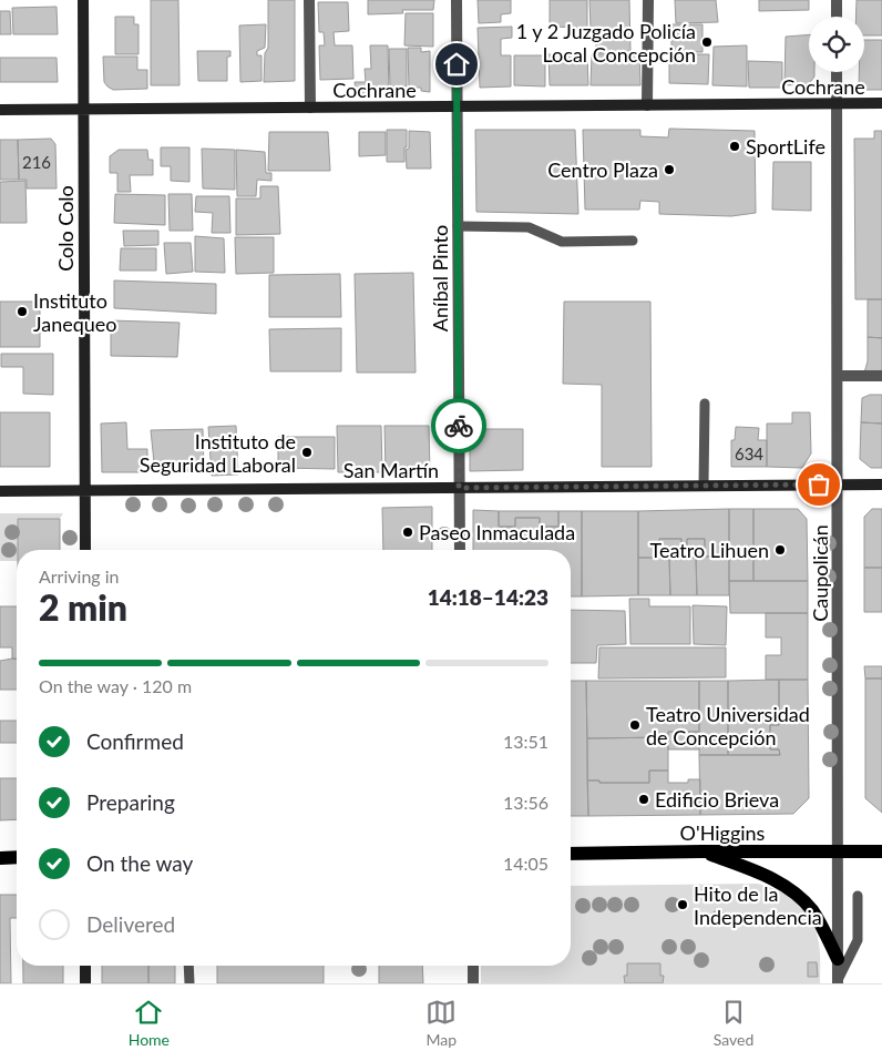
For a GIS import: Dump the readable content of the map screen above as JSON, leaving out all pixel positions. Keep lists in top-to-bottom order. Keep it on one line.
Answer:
{"streets":{"main road":["O'Higgins"],"street":["Cochrane","Colo Colo","Aníbal Pinto","San Martín","Caupolicán"]},"crossings":[["Cochrane","Colo Colo"],["Cochrane","Aníbal Pinto"],["Cochrane","Caupolicán"],["Colo Colo","San Martín"],["Aníbal Pinto","San Martín"],["San Martín","Caupolicán"],["Caupolicán","O'Higgins"]],"places":["1 y 2 Juzgado Policía Local Concepción","SportLife","Centro Plaza","Instituto Janequeo","Instituto de Seguridad Laboral","Paseo Inmaculada","Teatro Lihuen","Teatro Universidad de Concepción","Edificio Brieva","Hito de la Independencia"],"house_numbers":["216","634"],"page":{"heading":["2 min","Arriving in","14:18–14:23"],"bar":"On the way · 120 m","list":[["Confirmed","13:51"],["Preparing","13:56"],["On the way","14:05"],"Delivered"],"tabs":["Home","Map","Saved"]}}
